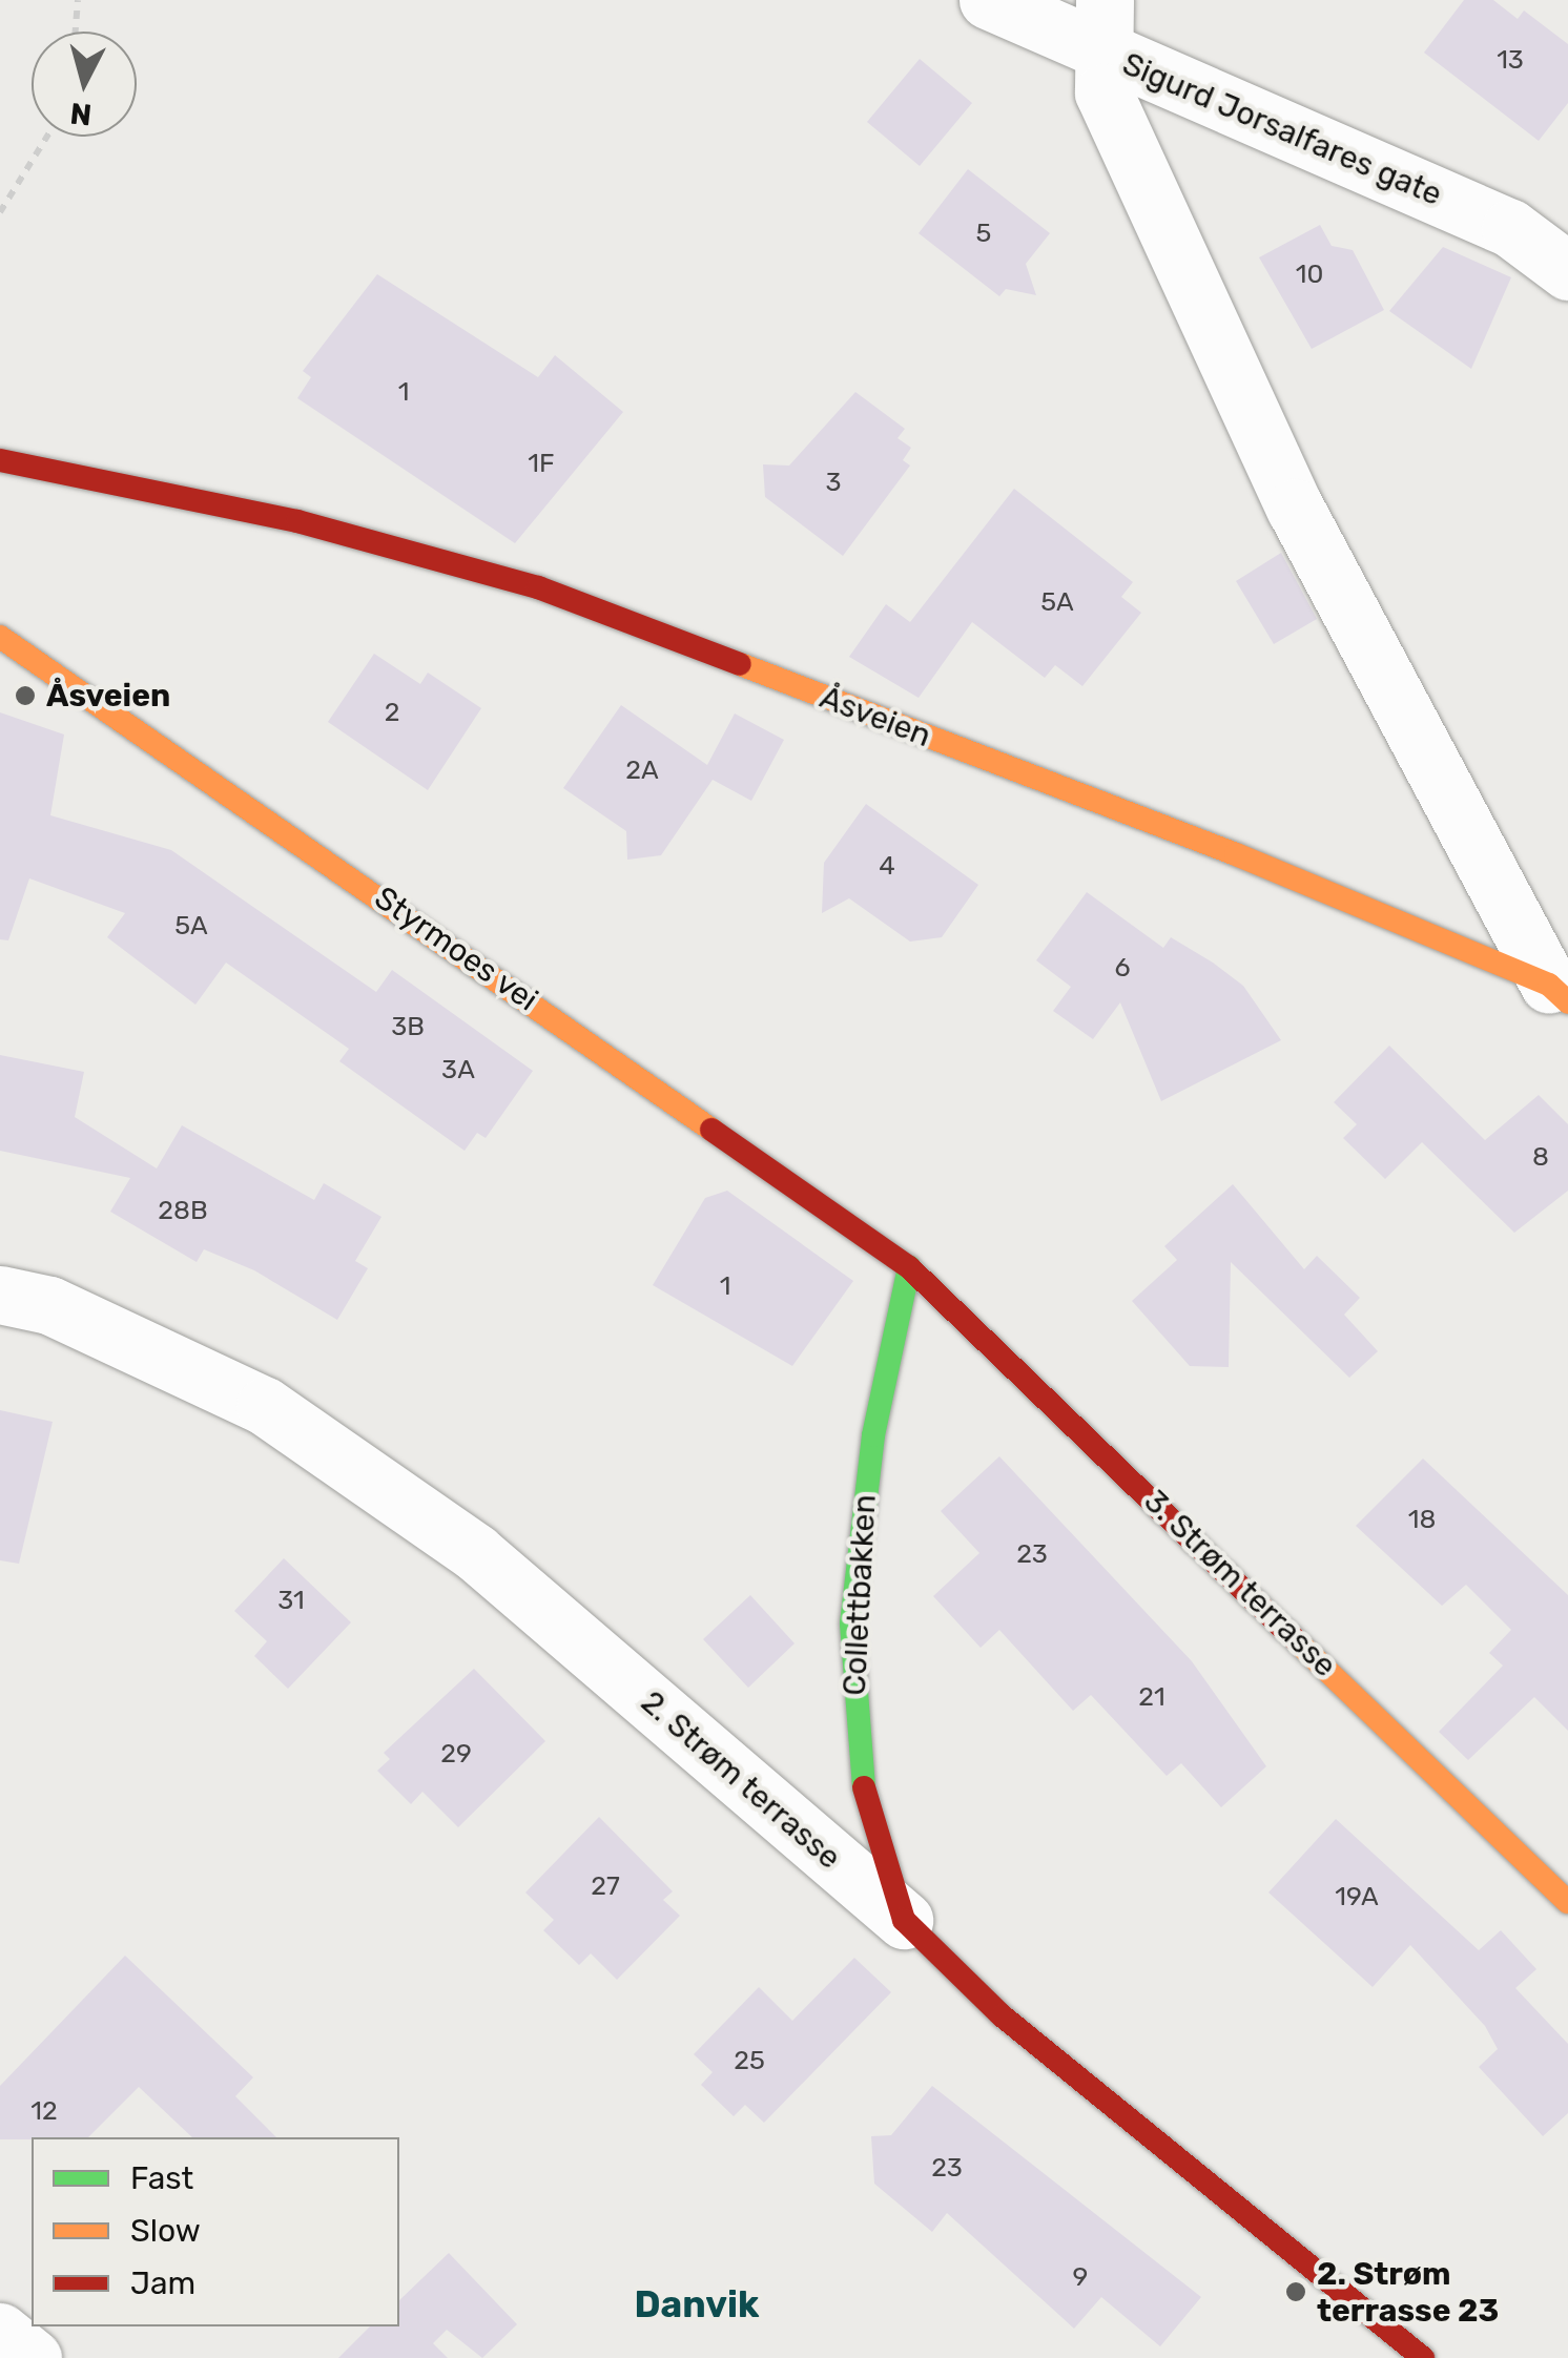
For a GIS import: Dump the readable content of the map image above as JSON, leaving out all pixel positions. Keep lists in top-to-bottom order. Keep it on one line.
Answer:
{"streets":{"main road":["Åsveien","Styrmoes vei","3. Strøm terrasse","Collettbakken","2. Strøm terrasse"],"street":["Sigurd Jorsalfares gate"]},"crossings":[["Sigurd Jorsalfares gate","Åsveien"],["Styrmoes vei","3. Strøm terrasse"],["Styrmoes vei","Collettbakken"],["3. Strøm terrasse","Collettbakken"],["Collettbakken","2. Strøm terrasse"]],"districts":["Danvik"],"places":["Åsveien","2. Strøm terrasse 23"],"house_numbers":["13","5","10","1","1F","3","5A","2","2A","4","5A","6","3B","3A","8","28B","1","18","23","31","21","29","27","19A","25","12","23","9"],"legend":["Fast","Slow","Jam"],"north":"bottom"}
